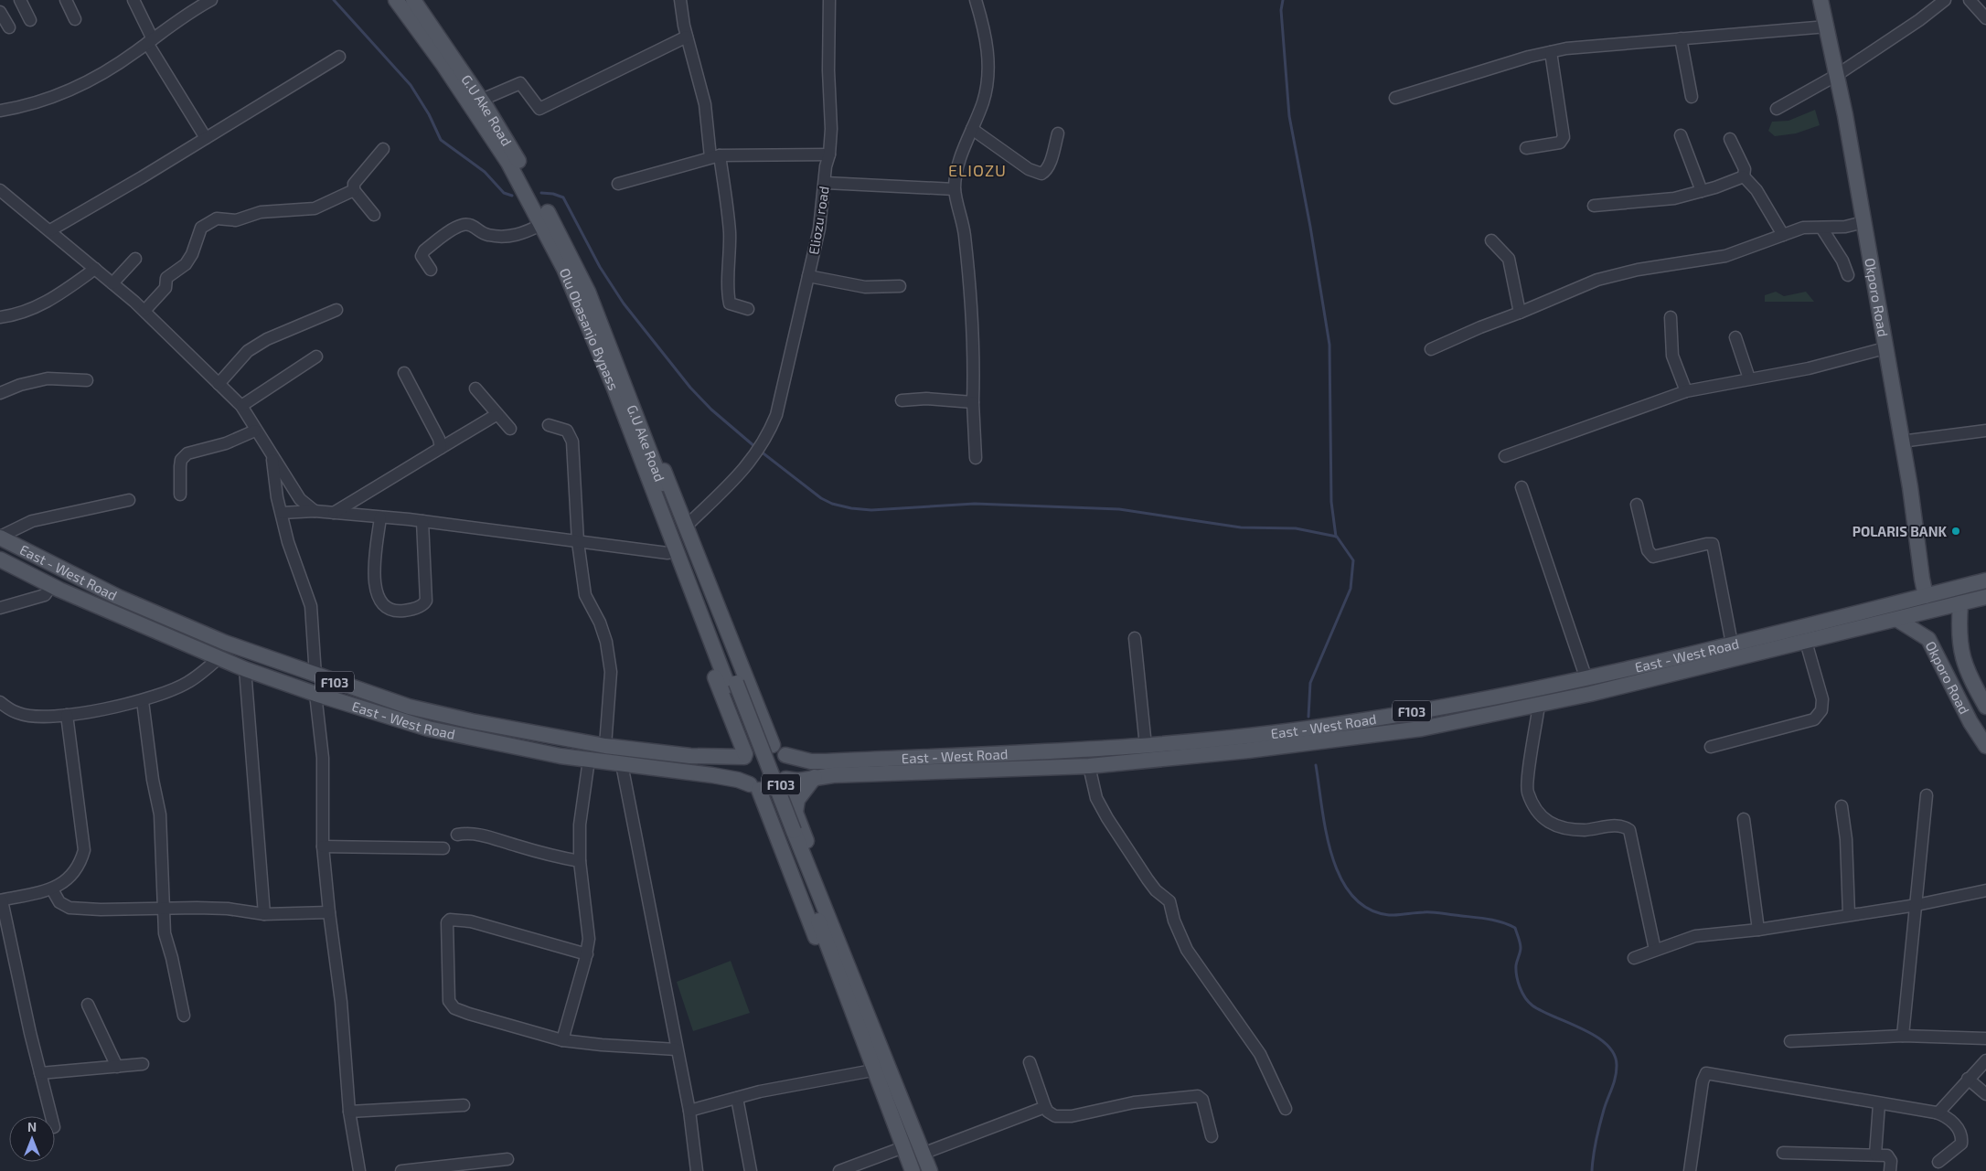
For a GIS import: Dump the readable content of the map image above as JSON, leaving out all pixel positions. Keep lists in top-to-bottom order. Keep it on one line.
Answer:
{"streets":{"main road":["G.U Ake Road","Okporo Road","Olu Obasanjo Bypass","East - West Road","F103"],"street":["Eliozu road"]},"crossings":[["G.U Ake Road","Olu Obasanjo Bypass"],["Okporo Road","East - West Road"],["East - West Road","F103"]],"districts":["ELIOZU"],"places":["POLARIS BANK"],"north":"top"}
